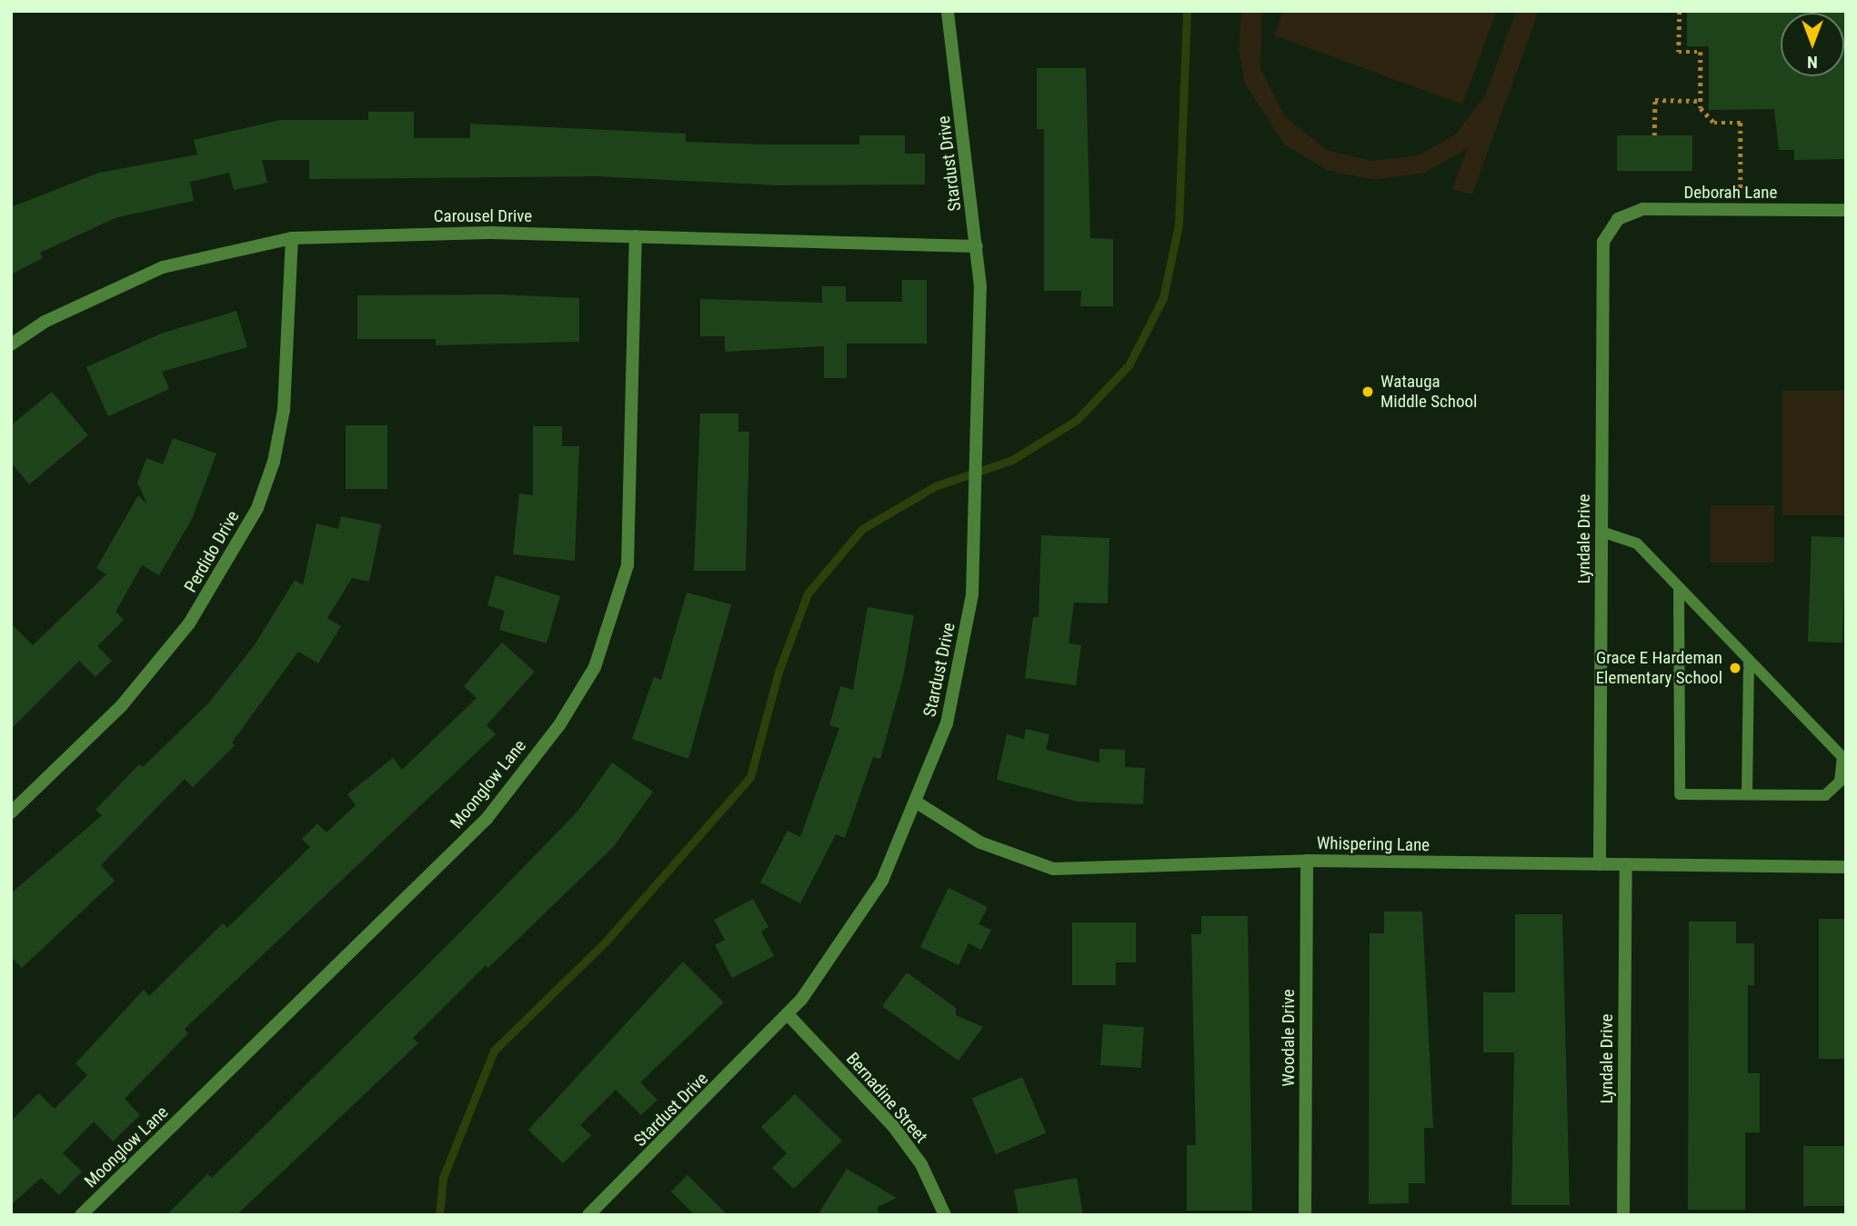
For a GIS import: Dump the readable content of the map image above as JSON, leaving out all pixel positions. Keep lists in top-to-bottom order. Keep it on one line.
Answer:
{"streets":{"street":["Stardust Drive","Deborah Lane","Carousel Drive","Lyndale Drive","Perdido Drive","Moonglow Lane","Whispering Lane","Woodale Drive","Bernadine Street"]},"crossings":[["Stardust Drive","Carousel Drive"],["Stardust Drive","Whispering Lane"],["Stardust Drive","Bernadine Street"],["Deborah Lane","Lyndale Drive"],["Carousel Drive","Perdido Drive"],["Carousel Drive","Moonglow Lane"],["Lyndale Drive","Whispering Lane"],["Whispering Lane","Woodale Drive"]],"places":["Watauga Middle School","Grace E Hardeman Elementary School"],"north":"bottom"}
